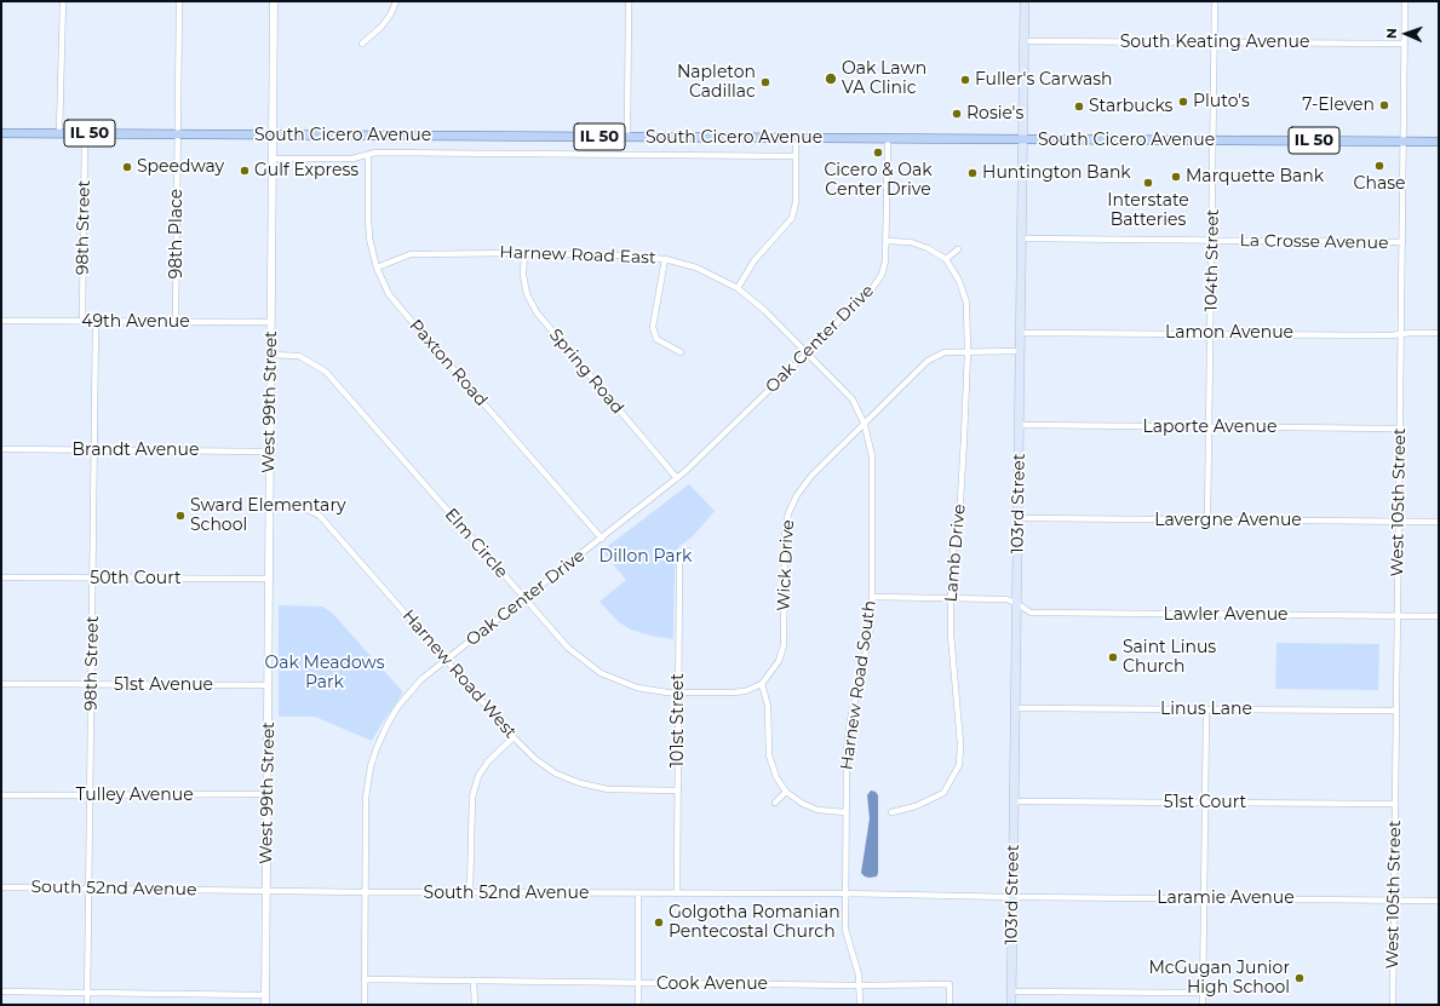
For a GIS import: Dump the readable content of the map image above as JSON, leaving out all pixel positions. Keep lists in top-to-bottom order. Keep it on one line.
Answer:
{"streets":{"main road":["IL 50","South Cicero Avenue","103rd Street"],"street":["South Keating Avenue","98th Street","98th Place","La Crosse Avenue","Harnew Road East","104th Street","49th Avenue","Lamon Avenue","Oak Center Drive","Paxton Road","Spring Road","West 99th Street","Laporte Avenue","Brandt Avenue","West 105th Street","Lavergne Avenue","Elm Circle","Lamb Drive","Wick Drive","50th Court","Lawler Avenue","Harnew Road West","51st Avenue","Harnew Road South","Linus Lane","101st Street","Tulley Avenue","51st Court","South 52nd Avenue","Laramie Avenue","Cook Avenue"]},"crossings":[["South Keating Avenue","104th Street"],["South Keating Avenue","West 105th Street"],["South Keating Avenue","103rd Street"],["South Cicero Avenue","98th Street"],["South Cicero Avenue","98th Place"],["South Cicero Avenue","104th Street"],["South Cicero Avenue","Oak Center Drive"],["South Cicero Avenue","Paxton Road"],["South Cicero Avenue","West 99th Street"],["South Cicero Avenue","West 105th Street"],["South Cicero Avenue","103rd Street"],["98th Street","49th Avenue"],["98th Street","Brandt Avenue"],["98th Street","50th Court"],["98th Street","51st Avenue"],["98th Street","Tulley Avenue"],["98th Street","South 52nd Avenue"],["98th Place","49th Avenue"],["La Crosse Avenue","104th Street"],["La Crosse Avenue","West 105th Street"],["La Crosse Avenue","103rd Street"],["Harnew Road East","Oak Center Drive"],["Harnew Road East","Paxton Road"],["Harnew Road East","Spring Road"],["Harnew Road East","Harnew Road South"],["104th Street","Lamon Avenue"],["104th Street","Laporte Avenue"],["104th Street","Lavergne Avenue"],["49th Avenue","West 99th Street"],["Lamon Avenue","West 105th Street"],["Lamon Avenue","103rd Street"],["Oak Center Drive","Paxton Road"],["Oak Center Drive","Spring Road"],["Oak Center Drive","Elm Circle"],["Oak Center Drive","Harnew Road West"],["Oak Center Drive","Harnew Road South"],["Oak Center Drive","South 52nd Avenue"],["Oak Center Drive","Cook Avenue"],["West 99th Street","Brandt Avenue"],["West 99th Street","Elm Circle"],["West 99th Street","50th Court"],["West 99th Street","Harnew Road West"],["West 99th Street","51st Avenue"],["West 99th Street","Tulley Avenue"],["West 99th Street","South 52nd Avenue"],["Laporte Avenue","West 105th Street"],["Laporte Avenue","103rd Street"],["West 105th Street","Lavergne Avenue"],["West 105th Street","Lawler Avenue"],["West 105th Street","Linus Lane"],["West 105th Street","51st Court"],["West 105th Street","Laramie Avenue"],["103rd Street","Lavergne Avenue"],["103rd Street","Wick Drive"],["103rd Street","Lawler Avenue"],["103rd Street","Linus Lane"],["103rd Street","51st Court"],["103rd Street","South 52nd Avenue"],["103rd Street","Laramie Avenue"],["Elm Circle","Wick Drive"],["Elm Circle","101st Street"],["Lamb Drive","Wick Drive"],["Lamb Drive","Lawler Avenue"],["Wick Drive","Harnew Road South"],["Lawler Avenue","Harnew Road South"],["Harnew Road West","101st Street"],["Harnew Road South","South 52nd Avenue"],["Harnew Road South","Cook Avenue"],["101st Street","South 52nd Avenue"],["South 52nd Avenue","Laramie Avenue"]],"parks":["Dillon Park","Oak Meadows Park"],"places":["Oak Lawn VA Clinic","Fuller's Carwash","Napleton Cadillac","Pluto's","7-Eleven","Starbucks","Rosie's","Cicero & Oak Center Drive","Chase","Speedway","Gulf Express","Huntington Bank","Marquette Bank","Interstate Batteries","Sward Elementary School","Saint Linus Church","Golgotha Romanian Pentecostal Church","McGugan Junior High School"],"north":"left"}
